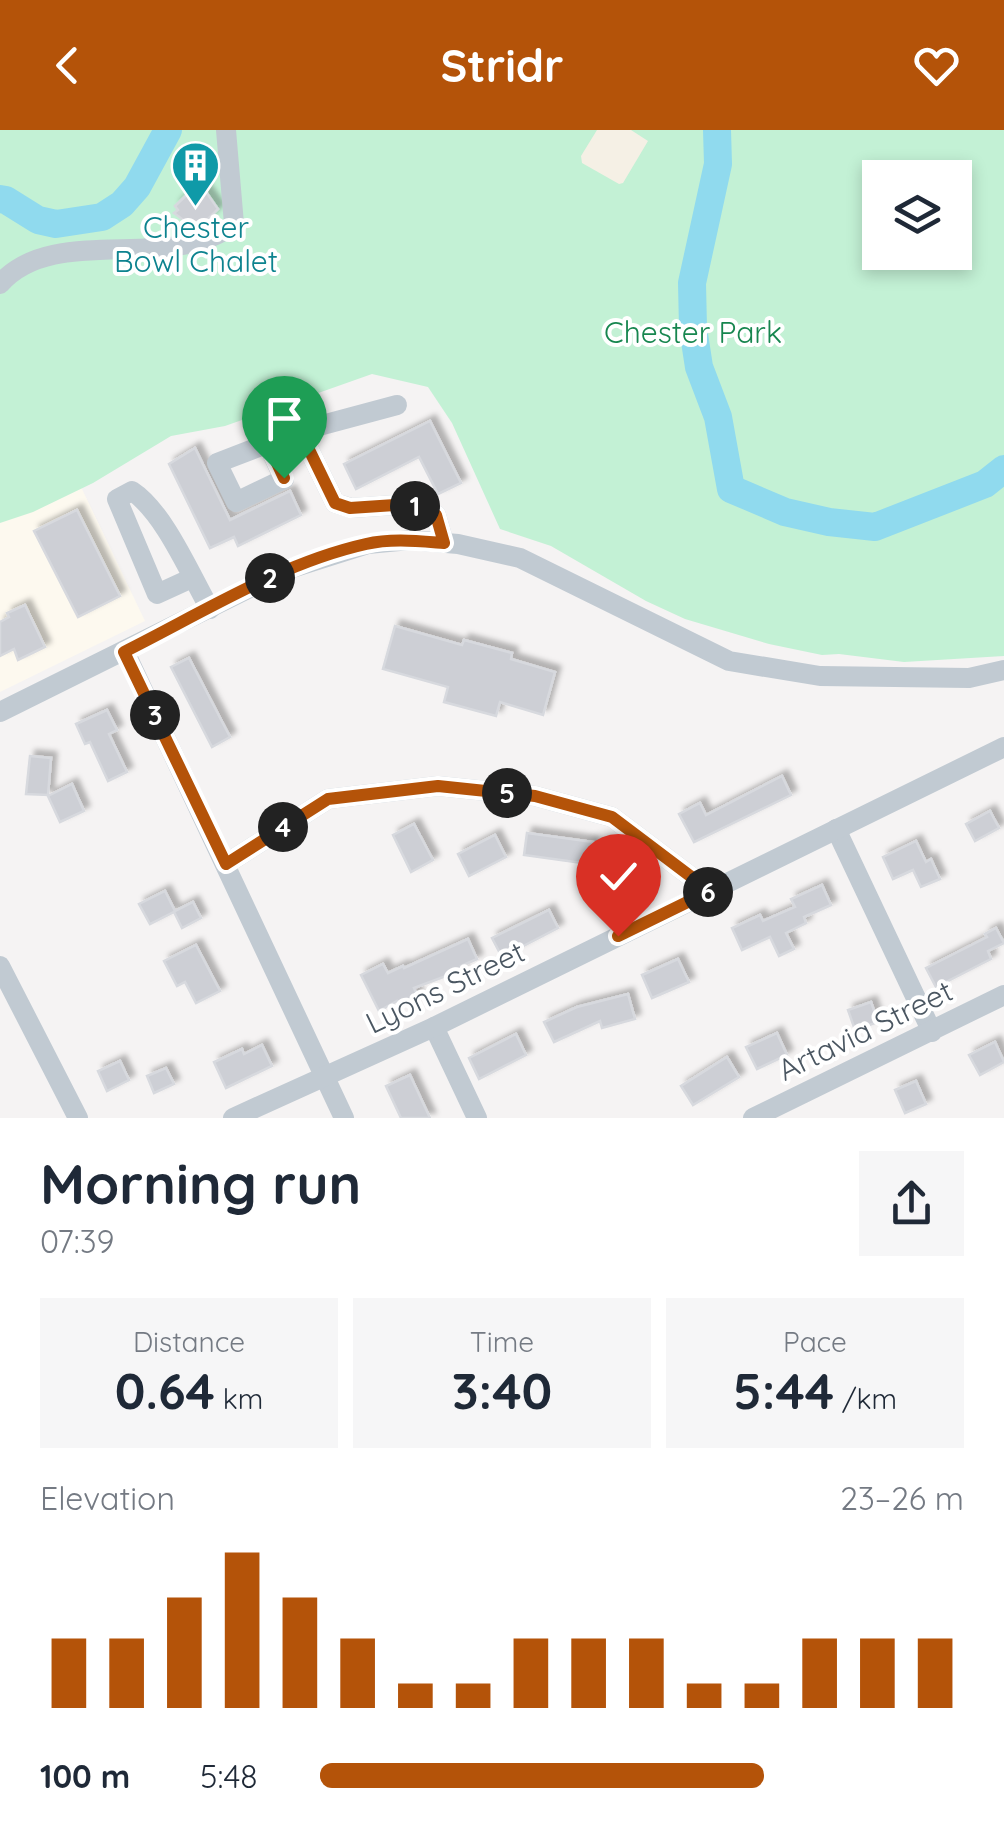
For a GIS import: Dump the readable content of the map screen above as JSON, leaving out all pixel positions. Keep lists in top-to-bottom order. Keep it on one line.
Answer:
{"streets":{"street":["Lyons Street","Artavia Street"]},"parks":["Chester Park"],"places":{"building":["Chester Bowl Chalet"]},"page":{"header":"Stridr","pins":["1","2","3","5","4","6"],"heading":["Morning run","07:39"],"stats":[["Distance","0.64 km"],["Time","3:40"],["Pace","5:44 /km"]],"chart":["Elevation","23–26 m"],"list":[{"name":"100 m","note":"5:48"}]}}
